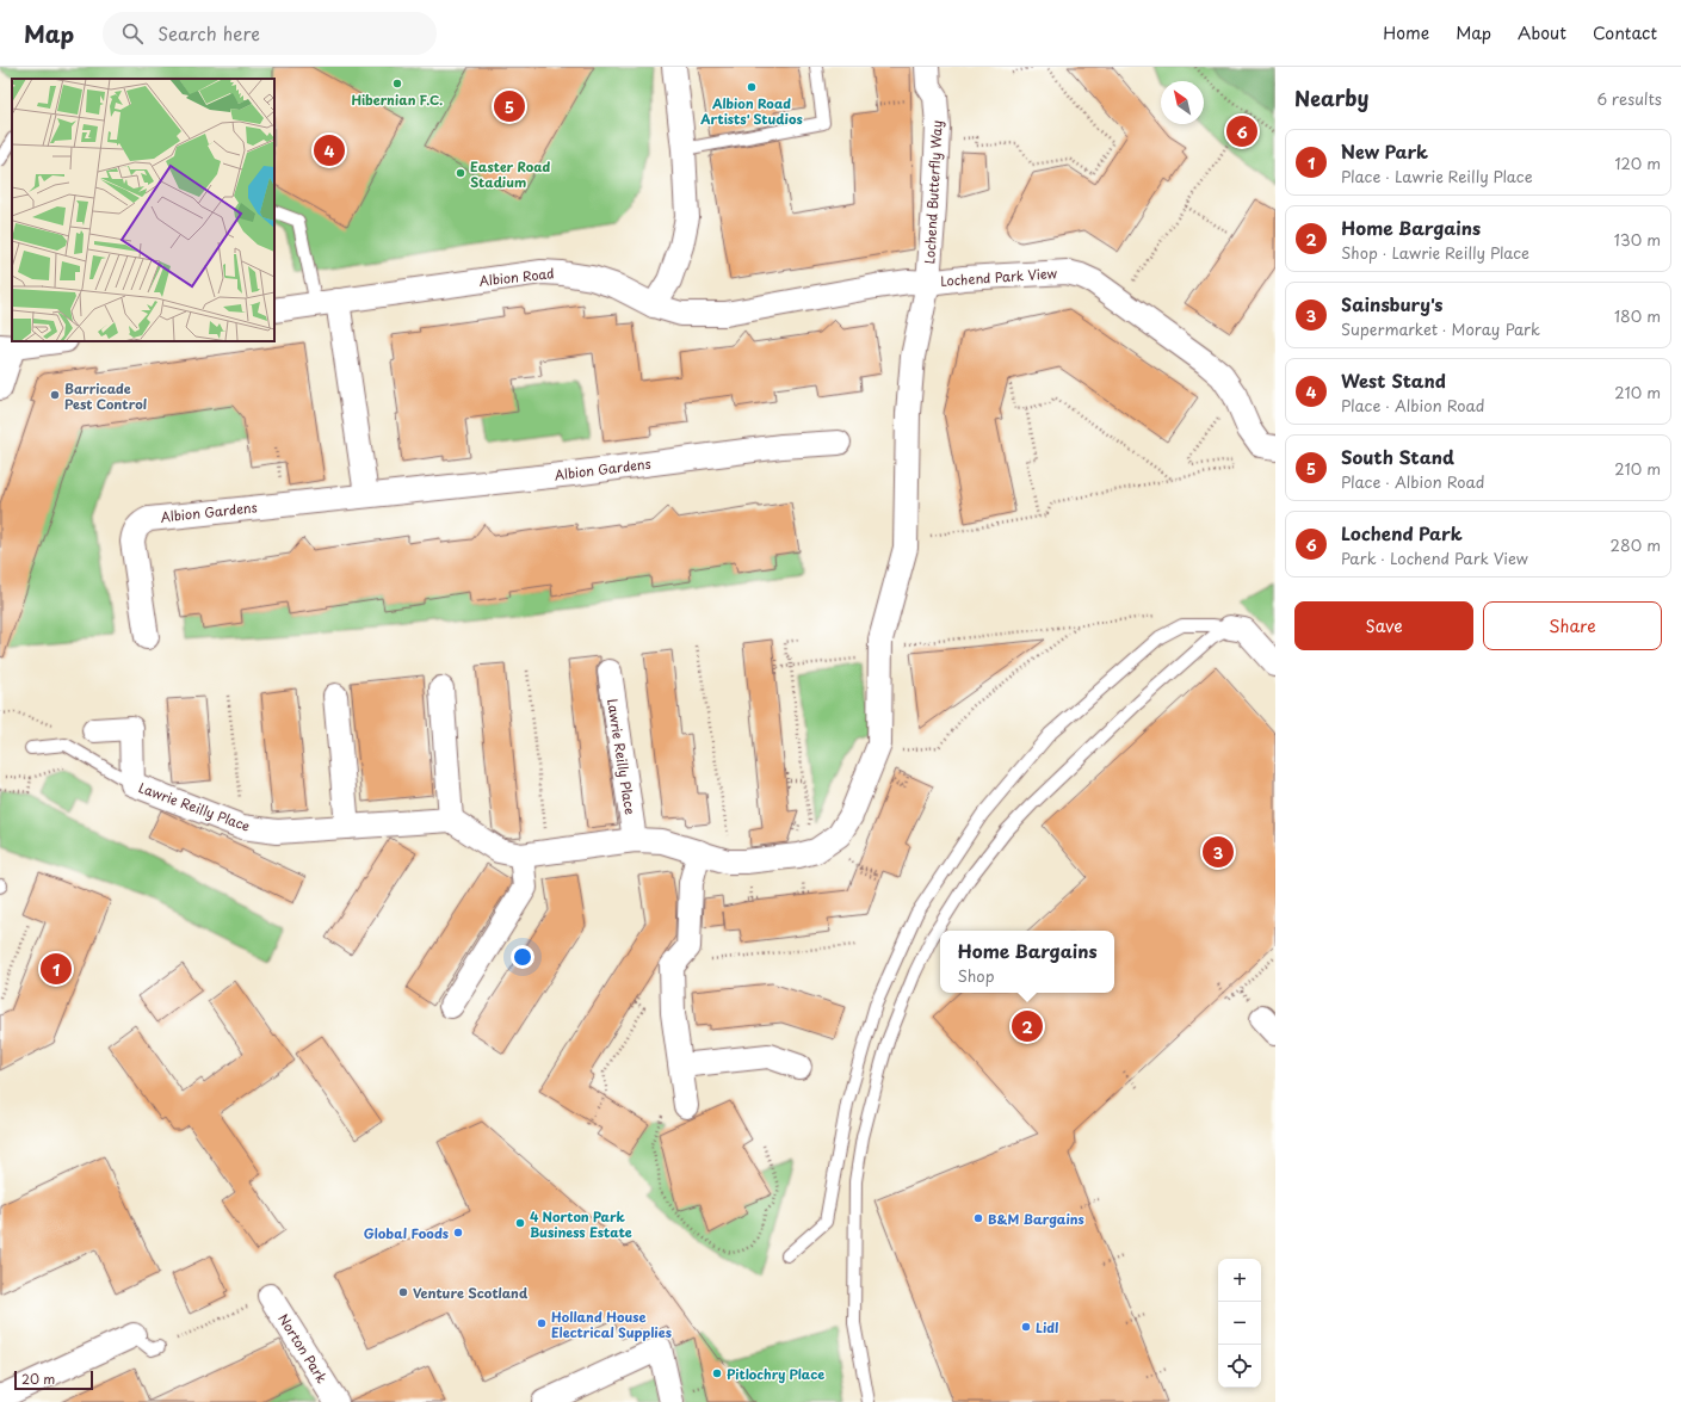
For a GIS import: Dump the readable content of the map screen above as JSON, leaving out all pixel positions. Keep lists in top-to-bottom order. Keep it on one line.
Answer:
{"streets":{"street":["Lochend Butterfly Way","Albion Road","Lochend Park View","Albion Gardens","Lawrie Reilly Place","Norton Park"]},"crossings":[["Lochend Butterfly Way","Lochend Park View"],["Albion Road","Lochend Park View"]],"places":["Hibernian F.C.","Albion Road Artists' Studios","Easter Road Stadium","Barricade Pest Control","B&M Bargains","4 Norton Park Business Estate","Global Foods","Venture Scotland","Holland House Electrical Supplies","Lidl","Pitlochry Place"],"scale_bar":"20 m","north":"top left","page":{"header":"Map","search":"Search here","nav":["Home","Map","About","Contact"],"heading":["Nearby","6 results"],"pins":["5","6","4","3","1","2"],"list":[{"mark":"1","name":"New Park","note":"Place · Lawrie Reilly Place","value":"120 m"},{"mark":"2","name":"Home Bargains","note":"Shop · Lawrie Reilly Place","value":"130 m"},{"mark":"3","name":"Sainsbury's","note":"Supermarket · Moray Park","value":"180 m"},{"mark":"4","name":"West Stand","note":"Place · Albion Road","value":"210 m"},{"mark":"5","name":"South Stand","note":"Place · Albion Road","value":"210 m"},{"mark":"6","name":"Lochend Park","note":"Park · Lochend Park View","value":"280 m"}],"buttons":["Save","Share"],"popup":["Home Bargains","Shop"],"map_buttons":["+","−"],"scale":"20 m"}}
